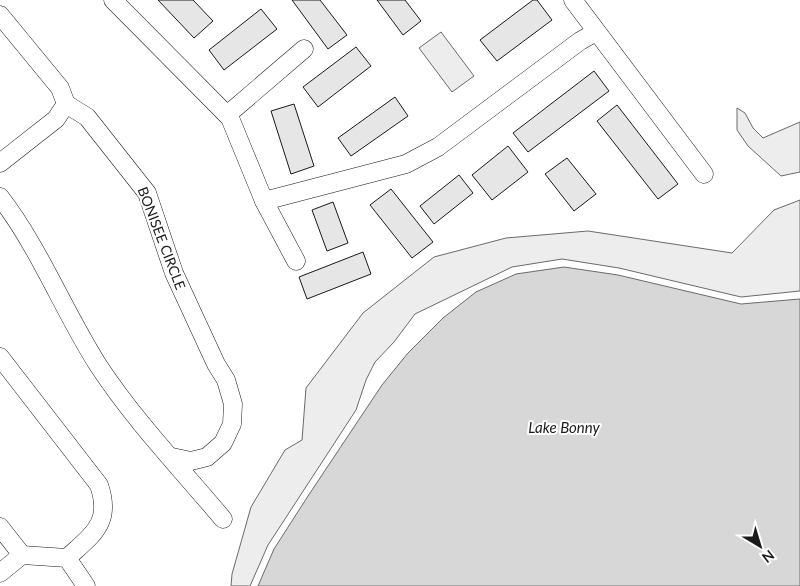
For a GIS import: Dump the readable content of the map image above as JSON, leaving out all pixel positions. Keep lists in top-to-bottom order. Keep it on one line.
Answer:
{"streets":{"street":["BONISEE CIRCLE"]},"water":["Lake Bonny"],"north":"bottom right"}
